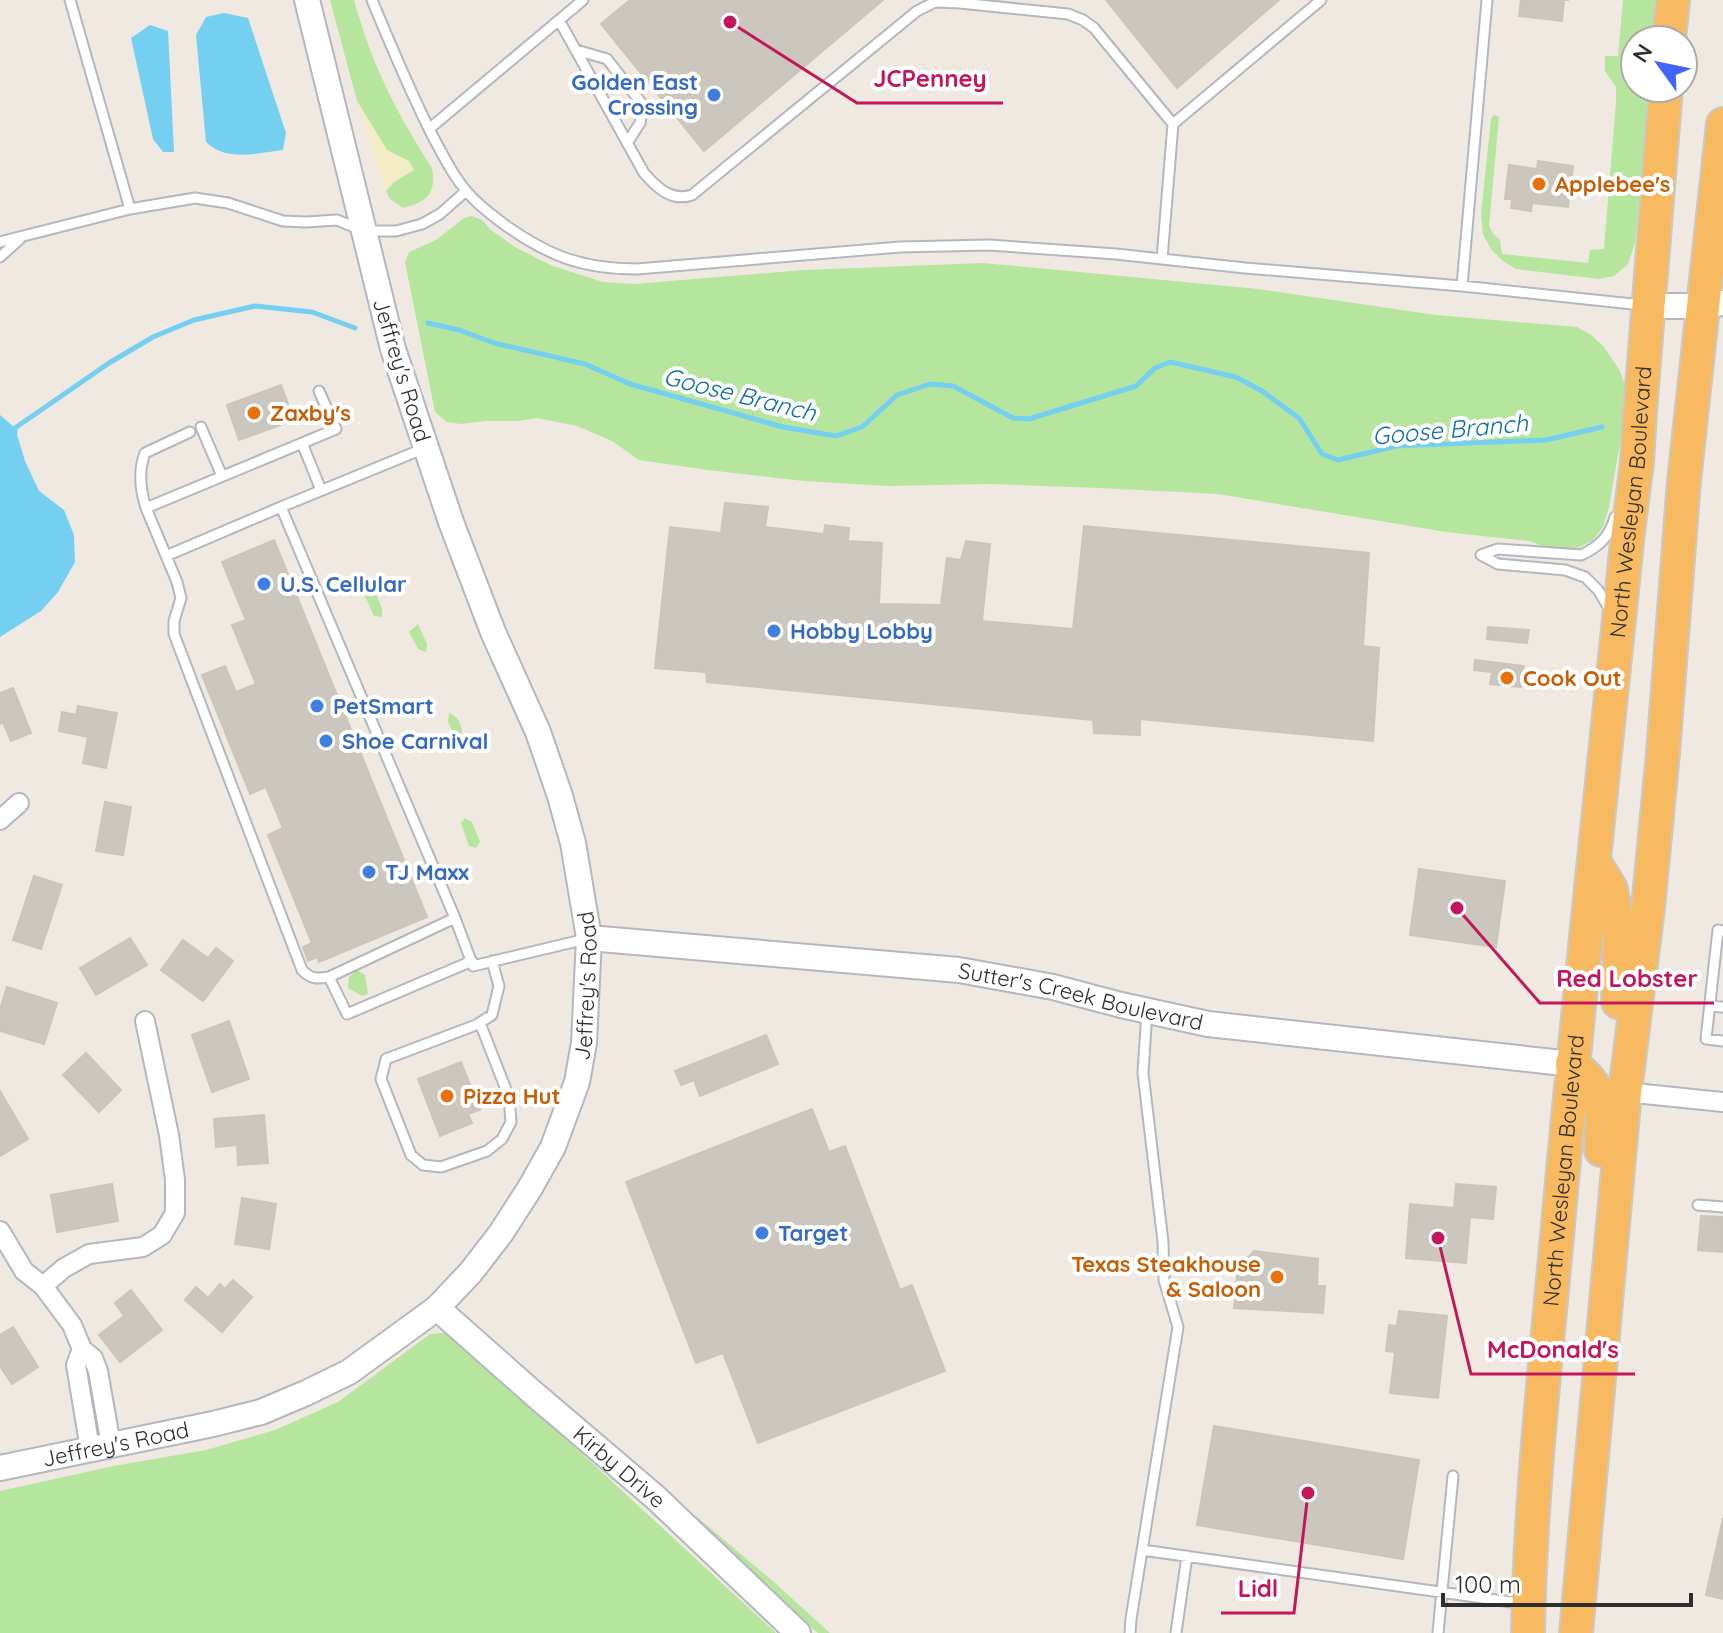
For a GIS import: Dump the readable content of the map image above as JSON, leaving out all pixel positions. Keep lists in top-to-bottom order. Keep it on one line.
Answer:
{"streets":{"highway":["North Wesleyan Boulevard"],"street":["Jeffrey's Road","Sutter's Creek Boulevard","Kirby Drive"]},"crossings":[["Jeffrey's Road","Sutter's Creek Boulevard"],["Jeffrey's Road","Kirby Drive"],["North Wesleyan Boulevard","Sutter's Creek Boulevard"]],"water":["Goose Branch"],"places":["JCPenney","Golden East Crossing","Applebee's","Zaxby's","U.S. Cellular","Hobby Lobby","Cook Out","PetSmart","Shoe Carnival","TJ Maxx","Red Lobster","Pizza Hut","Target","McDonald's","Texas Steakhouse & Saloon","Lidl"],"scale_bar":"100 m","north":"top left"}
